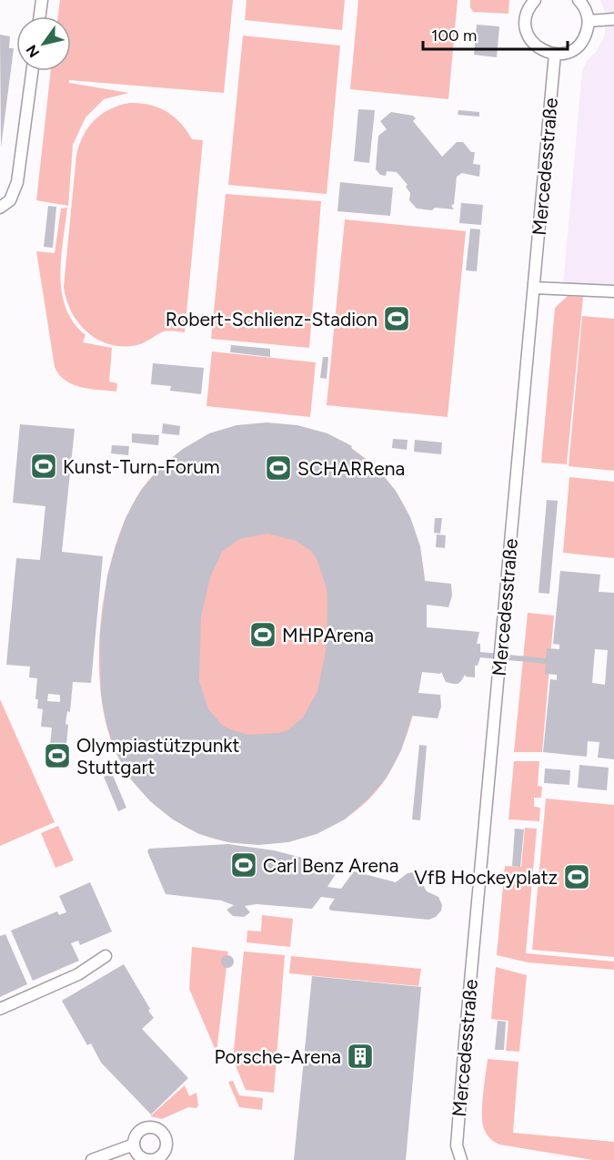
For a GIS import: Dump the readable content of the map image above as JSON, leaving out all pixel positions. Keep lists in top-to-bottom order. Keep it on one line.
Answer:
{"streets":{"street":["Mercedesstraße"]},"places":{"sports":["Robert-Schlienz-Stadion","Kunst-Turn-Forum","SCHARRena","MHPArena","Olympiastützpunkt Stuttgart","Carl Benz Arena","VfB Hockeyplatz"],"building":["Porsche-Arena"]},"scale_bar":"100 m","north":"bottom left"}
